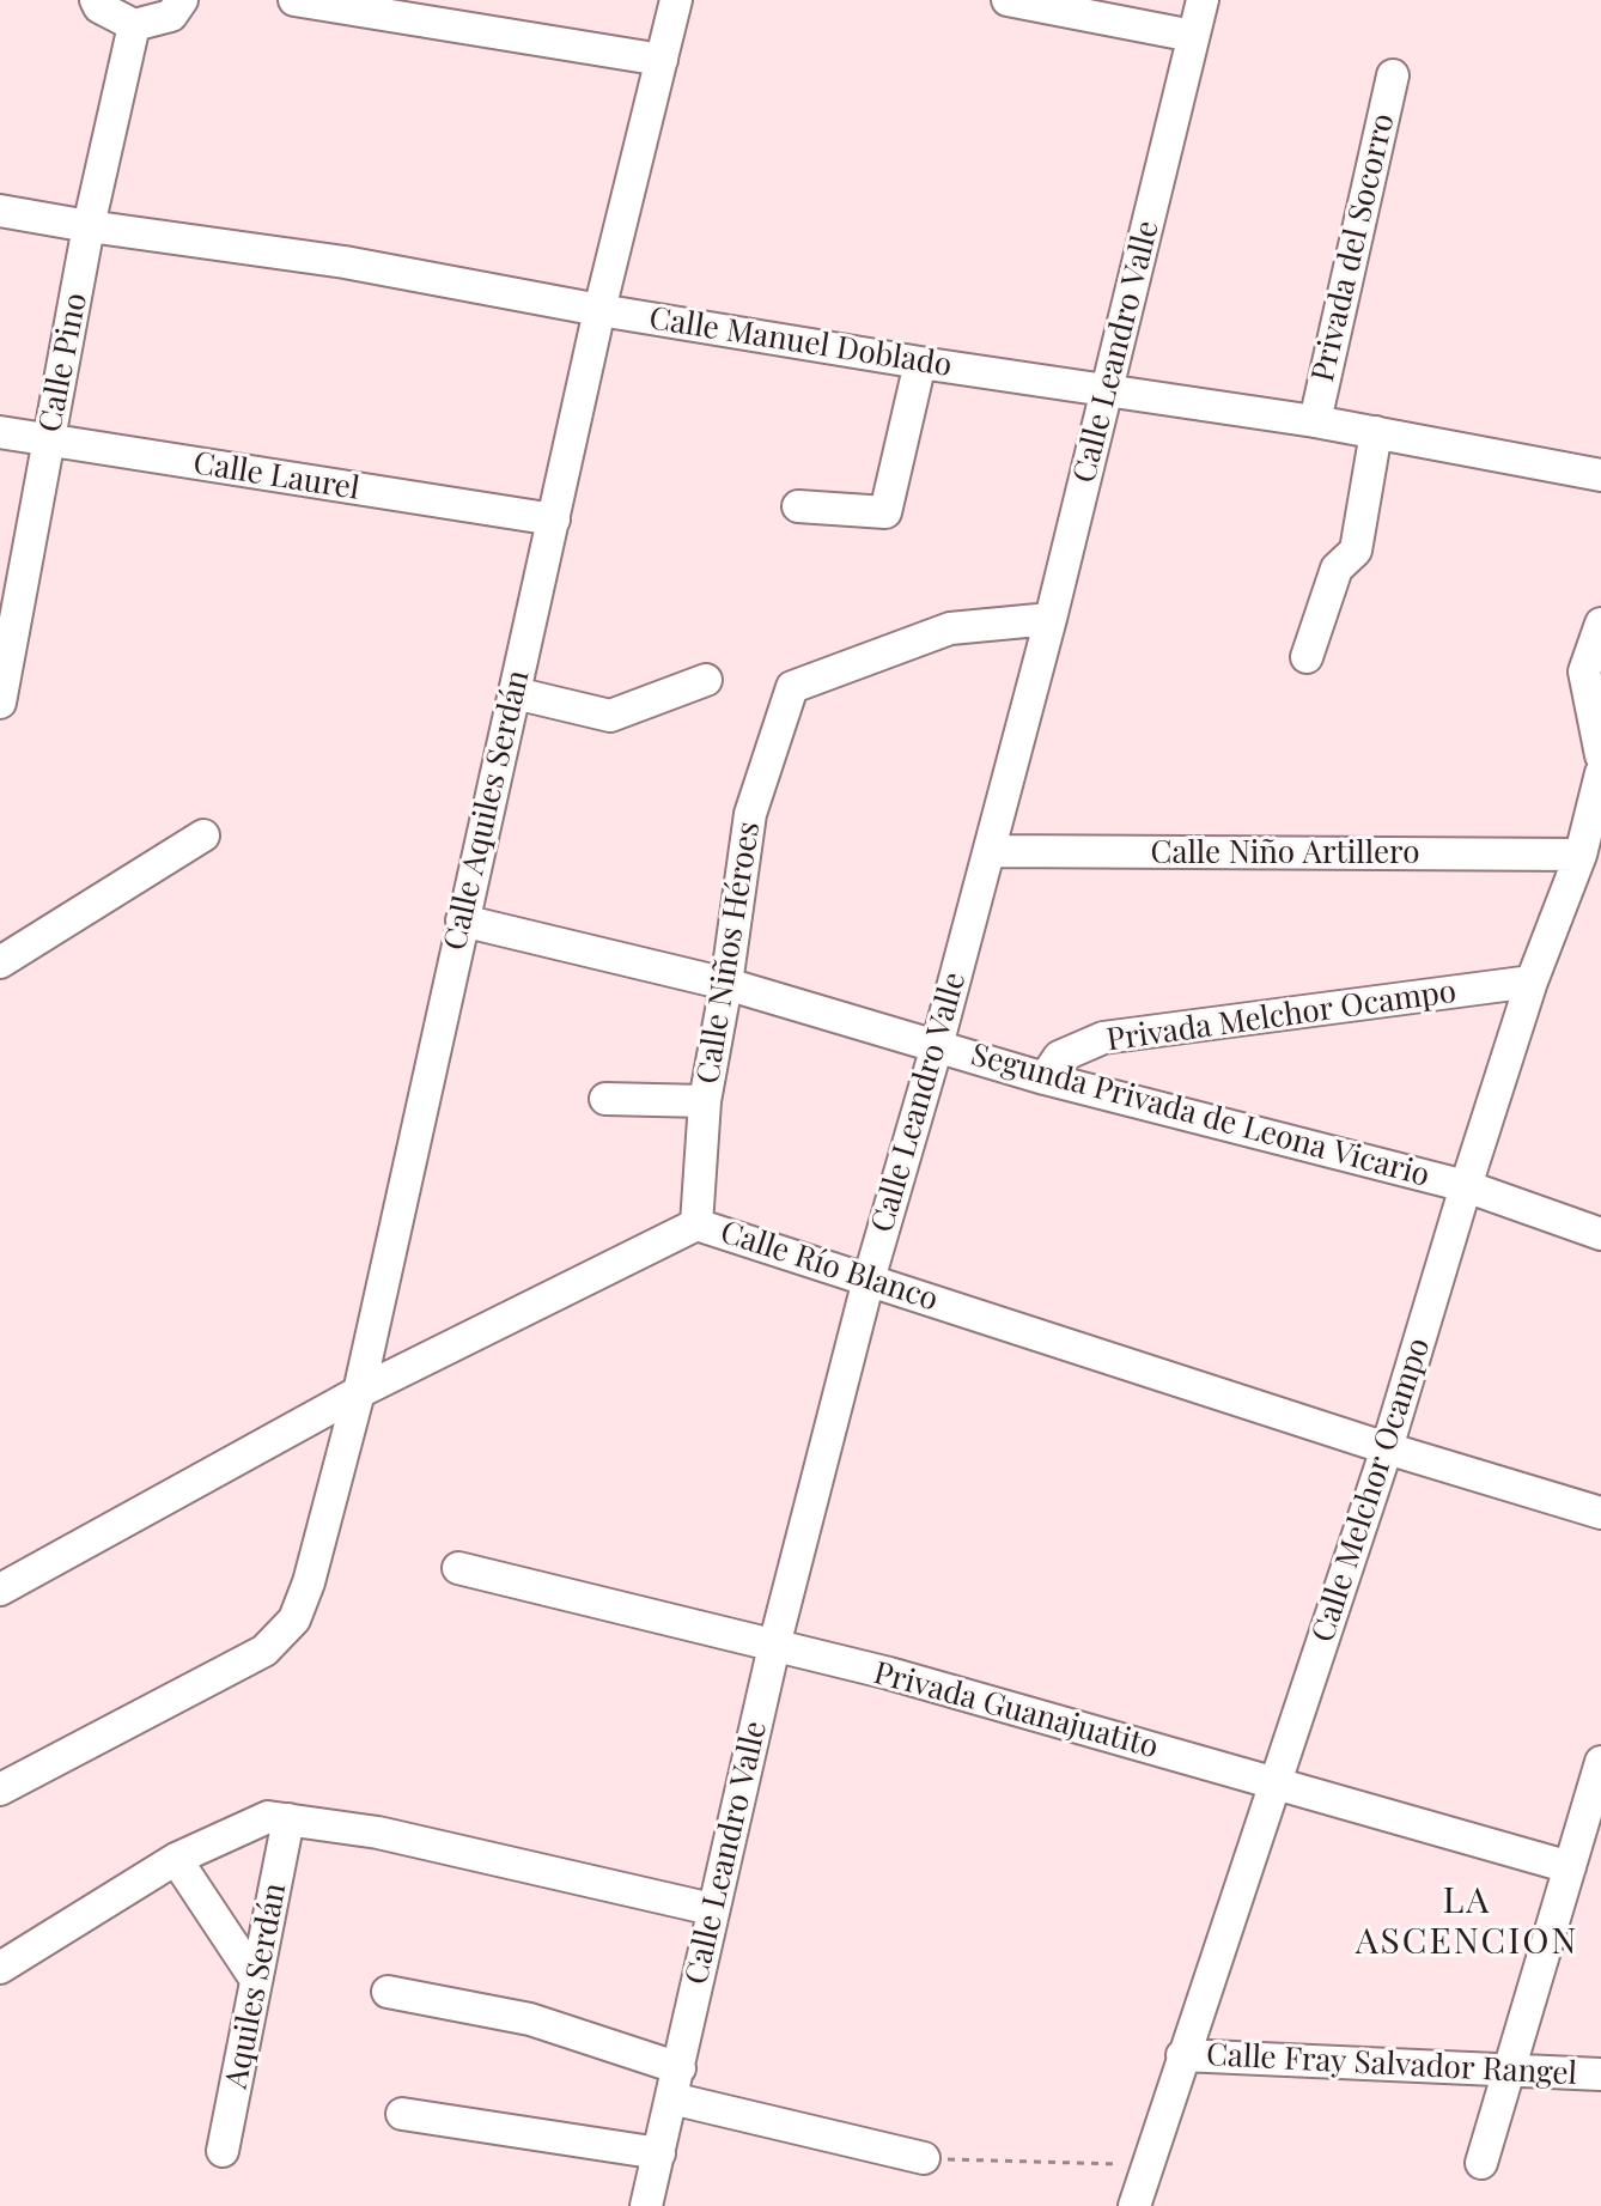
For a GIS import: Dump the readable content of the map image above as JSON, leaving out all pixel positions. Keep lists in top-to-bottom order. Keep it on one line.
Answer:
{"streets":{"street":["Privada del Socorro","Calle Manuel Doblado","Calle Leandro Valle","Calle Pino","Calle Laurel","Calle Aquiles Serdán","Calle Niño Artillero","Calle Niños Héroes","Privada Melchor Ocampo","Segunda Privada de Leona Vicario","Calle Río Blanco","Calle Melchor Ocampo","Privada Guanajuatito","Aquiles Serdán","Calle Fray Salvador Rangel"]},"crossings":[["Privada del Socorro","Calle Manuel Doblado"],["Calle Manuel Doblado","Calle Leandro Valle"],["Calle Manuel Doblado","Calle Pino"],["Calle Manuel Doblado","Calle Aquiles Serdán"],["Calle Leandro Valle","Calle Niño Artillero"],["Calle Leandro Valle","Calle Niños Héroes"],["Calle Leandro Valle","Segunda Privada de Leona Vicario"],["Calle Leandro Valle","Calle Río Blanco"],["Calle Leandro Valle","Privada Guanajuatito"],["Calle Pino","Calle Laurel"],["Calle Laurel","Calle Aquiles Serdán"],["Calle Aquiles Serdán","Segunda Privada de Leona Vicario"],["Calle Aquiles Serdán","Calle Río Blanco"],["Calle Niño Artillero","Calle Melchor Ocampo"],["Calle Niños Héroes","Segunda Privada de Leona Vicario"],["Calle Niños Héroes","Calle Río Blanco"],["Privada Melchor Ocampo","Segunda Privada de Leona Vicario"],["Privada Melchor Ocampo","Calle Melchor Ocampo"],["Segunda Privada de Leona Vicario","Calle Melchor Ocampo"],["Calle Río Blanco","Calle Melchor Ocampo"],["Calle Melchor Ocampo","Privada Guanajuatito"],["Calle Melchor Ocampo","Calle Fray Salvador Rangel"]],"districts":["LA ASCENCION"]}
